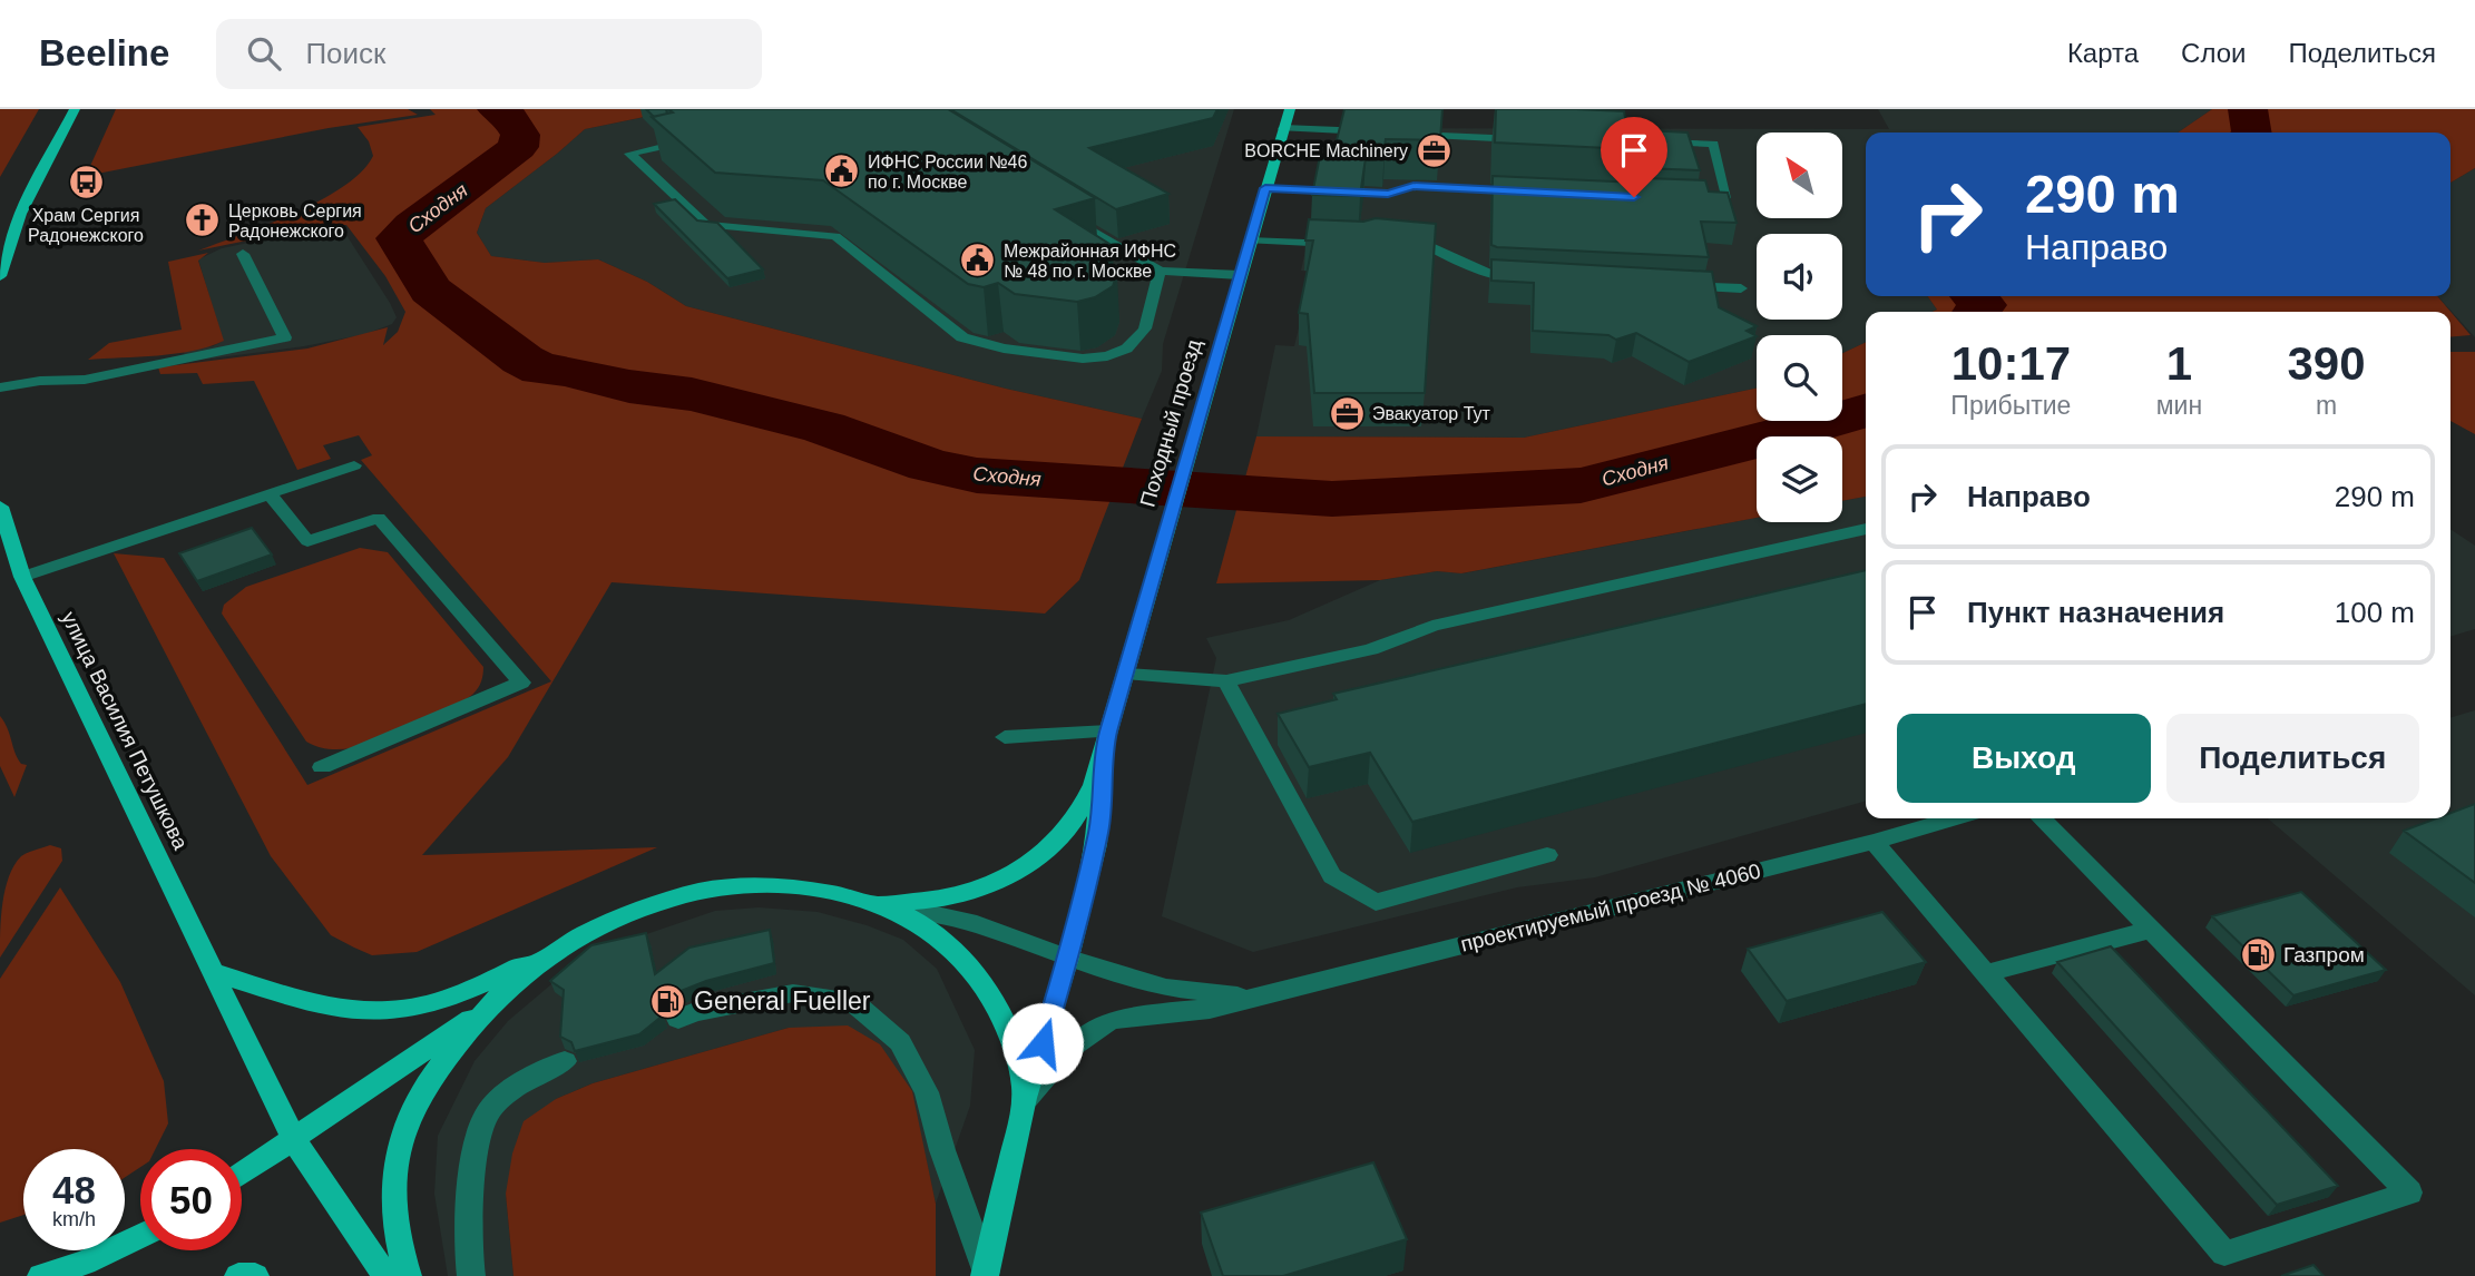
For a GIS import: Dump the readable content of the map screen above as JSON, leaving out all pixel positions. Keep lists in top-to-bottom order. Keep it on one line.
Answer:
{"streets":{"main road":["Походный проезд","улица Василия Петушкова"],"street":["проектируемый проезд № 4060"]},"crossings":[["Походный проезд","проектируемый проезд № 4060"]],"water":["Сходня"],"places":{"office":["BORCHE Machinery","Эвакуатор Тут"],"public building":["ИФНС России №46 по г. Москве","Межрайонная ИФНС № 48 по г. Москве"],"bus stop":["Храм Сергия Радонежского"],"church":["Церковь Сергия Радонежского"],"fuel station":["Газпром","General Fueller"]},"north":"top left","page":{"header":"Beeline","search":"Поиск","nav":["Карта","Слои","Поделиться"],"turn":["290 m","Направо"],"eta":["10:17","Прибытие","1","мин","390","m"],"list":[{"name":"Направо","value":"290 m"},{"name":"Пункт назначения","value":"100 m"}],"buttons":["Выход","Поделиться"],"speed":"48 km/h","limit":"50"}}
